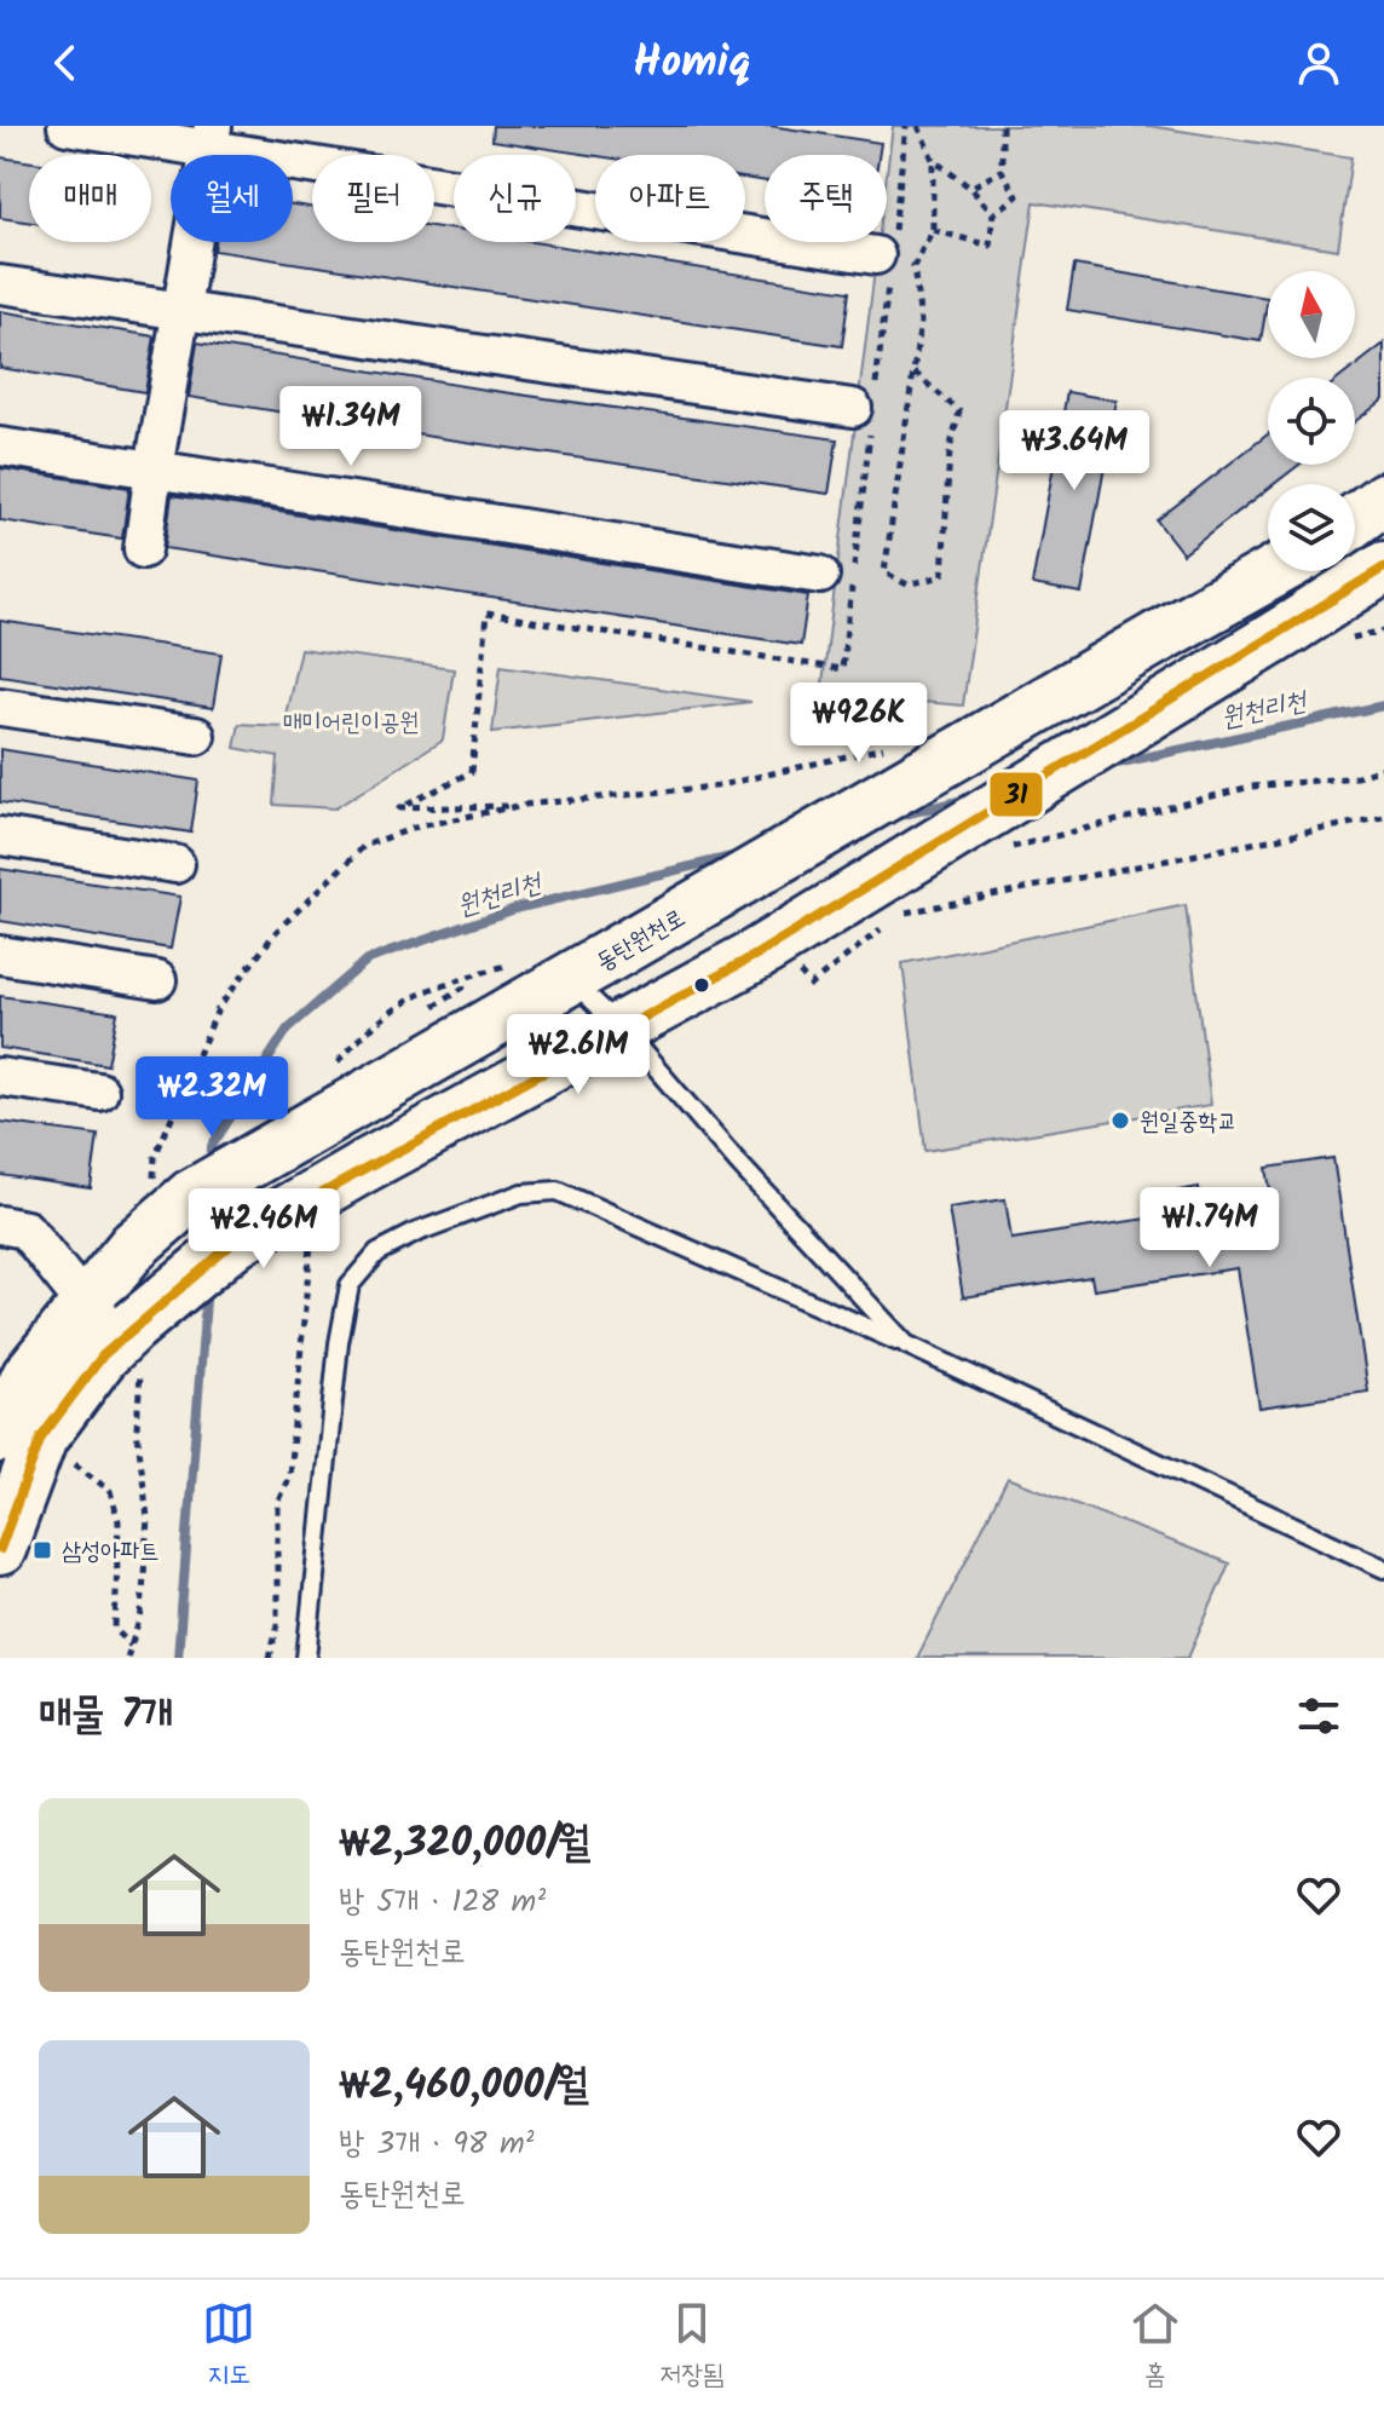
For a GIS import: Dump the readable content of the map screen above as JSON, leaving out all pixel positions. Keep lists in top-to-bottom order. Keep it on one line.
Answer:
{"streets":{"main road":["동탄원천로"]},"water":["원천리천"],"parks":["매미어린이공원"],"places":{"other":["원일중학교"],"transit":["삼성아파트"]},"lines":["transit line 31"],"north":"top","page":{"header":"Homiq","chip":["매매","월세","필터","신규","아파트","주택"],"price":["₩1.34M","₩3.64M","₩926K","₩2.61M","₩2.32M","₩1.74M","₩2.46M"],"heading":"매물 7개","list":[{"name":"₩2,320,000/월","note":"방 5개 · 128 m² · 동탄원천로"},{"name":"₩2,460,000/월","note":"방 3개 · 98 m² · 동탄원천로"}],"tabs":["지도","저장됨","홈"]}}
